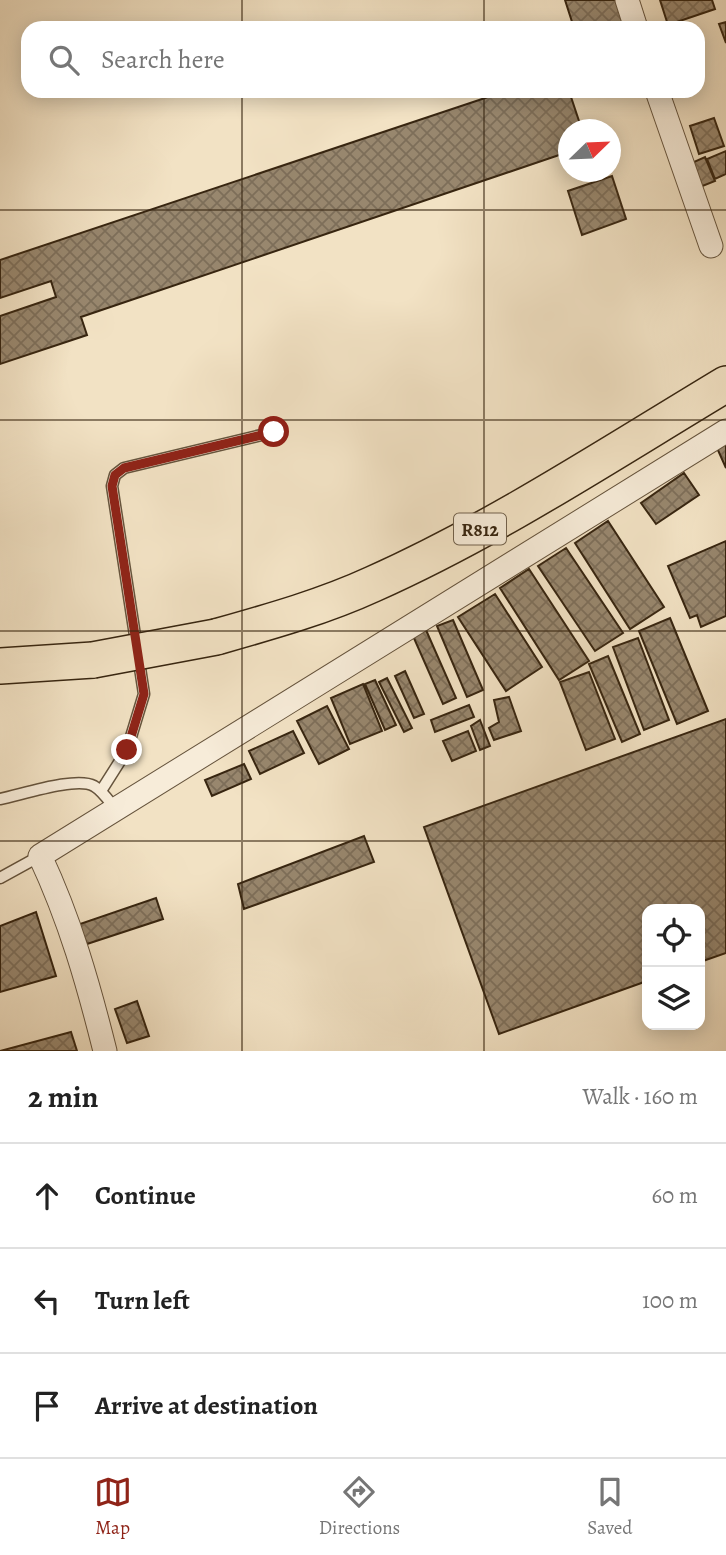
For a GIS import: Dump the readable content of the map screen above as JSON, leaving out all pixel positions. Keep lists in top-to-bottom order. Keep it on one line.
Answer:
{"streets":{"main road":["R812"]},"north":"top right","page":{"search":"Search here","heading":["2 min","Walk · 160 m"],"list":[["Continue","60 m"],["Turn left","100 m"],"Arrive at destination"],"nav":["Map","Directions","Saved"]}}
